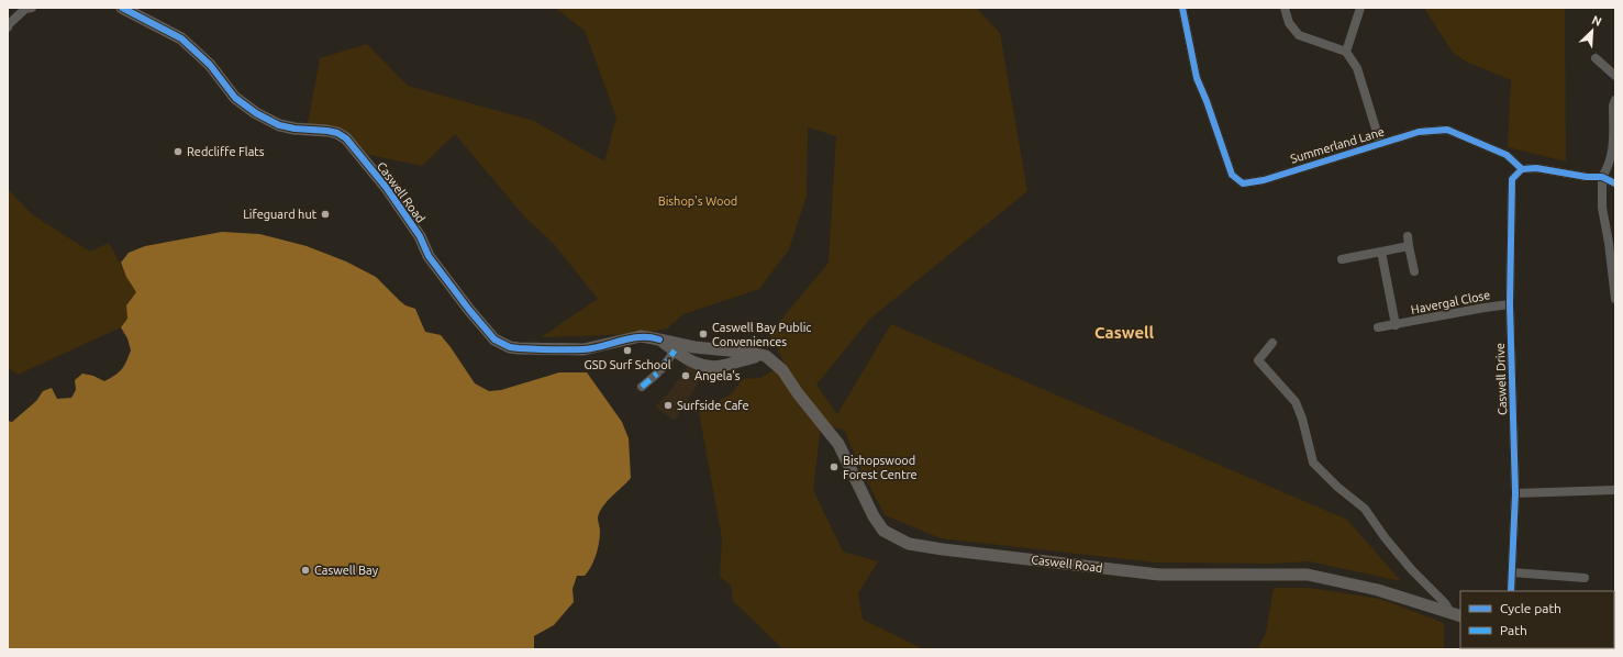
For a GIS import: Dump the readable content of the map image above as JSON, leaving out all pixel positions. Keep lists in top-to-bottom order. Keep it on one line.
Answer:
{"streets":{"main road":["Caswell Road"],"street":["Summerland Lane","Havergal Close","Caswell Drive"]},"crossings":[["Summerland Lane","Caswell Drive"],["Havergal Close","Caswell Drive"]],"districts":["Caswell"],"parks":["Bishop's Wood"],"places":["Redcliffe Flats","Lifeguard hut","Caswell Bay Public Conveniences","GSD Surf School","Angela's","Surfside Cafe","Bishopswood Forest Centre","Caswell Bay"],"legend":["Cycle path","Path"],"north":"top right"}
